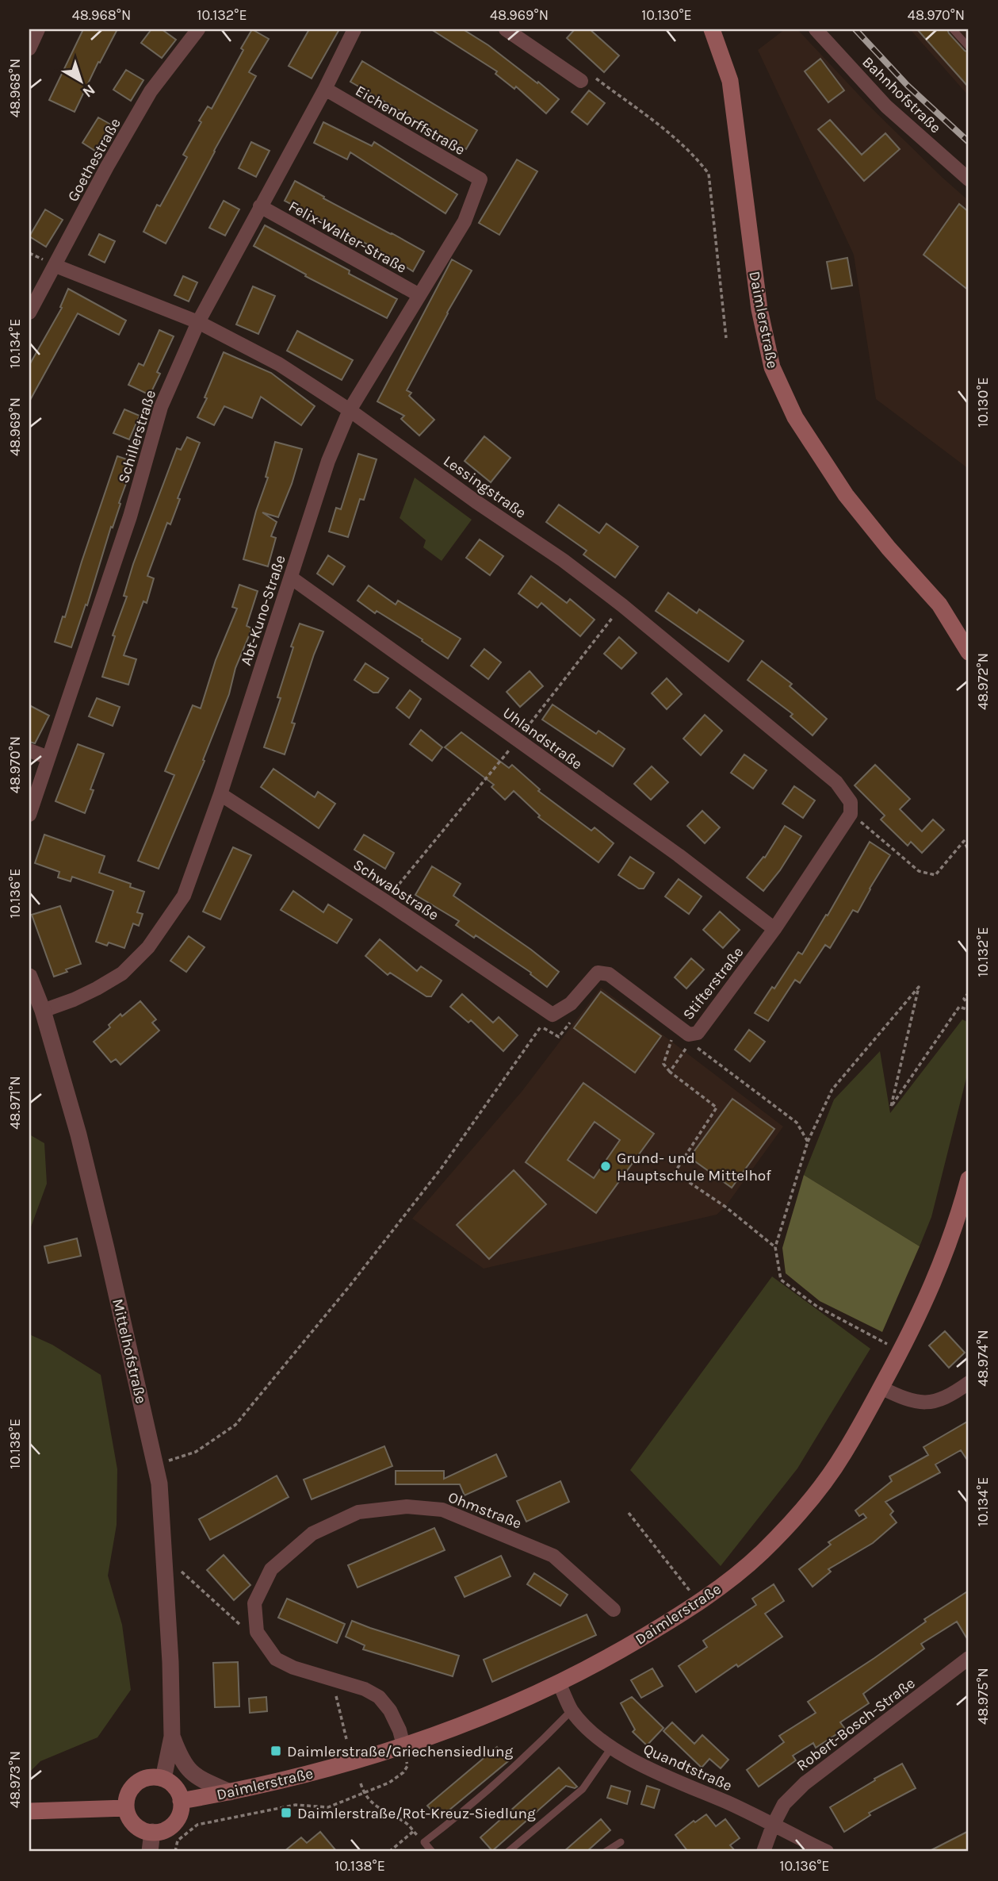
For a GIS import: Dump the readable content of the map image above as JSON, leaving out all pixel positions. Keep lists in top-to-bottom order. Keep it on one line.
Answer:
{"streets":{"main road":["Daimlerstraße"],"street":["Bahnhofstraße","Eichendorffstraße","Goethestraße","Felix-Walter-Straße","Schillerstraße","Lessingstraße","Abt-Kuno-Straße","Uhlandstraße","Schwabstraße","Stifterstraße","Mittelhofstraße","Ohmstraße","Robert-Bosch-Straße","Quandtstraße"]},"crossings":[["Eichendorffstraße","Schillerstraße"],["Eichendorffstraße","Abt-Kuno-Straße"],["Goethestraße","Lessingstraße"],["Felix-Walter-Straße","Schillerstraße"],["Felix-Walter-Straße","Abt-Kuno-Straße"],["Daimlerstraße","Mittelhofstraße"],["Daimlerstraße","Quandtstraße"],["Schillerstraße","Lessingstraße"],["Lessingstraße","Abt-Kuno-Straße"],["Lessingstraße","Stifterstraße"],["Abt-Kuno-Straße","Uhlandstraße"],["Abt-Kuno-Straße","Schwabstraße"],["Abt-Kuno-Straße","Mittelhofstraße"],["Uhlandstraße","Stifterstraße"],["Schwabstraße","Stifterstraße"],["Robert-Bosch-Straße","Quandtstraße"]],"places":{"other":["Grund- und Hauptschule Mittelhof"],"transit":["Daimlerstraße/Griechensiedlung","Daimlerstraße/Rot-Kreuz-Siedlung"]},"north":"bottom right","coordinates":["48.968°N","10.132°E","48.969°N","10.130°E","48.970°N","10.134°E","48.972°N","10.136°E","48.971°N","48.974°N","10.138°E","48.975°N","48.973°N"]}
